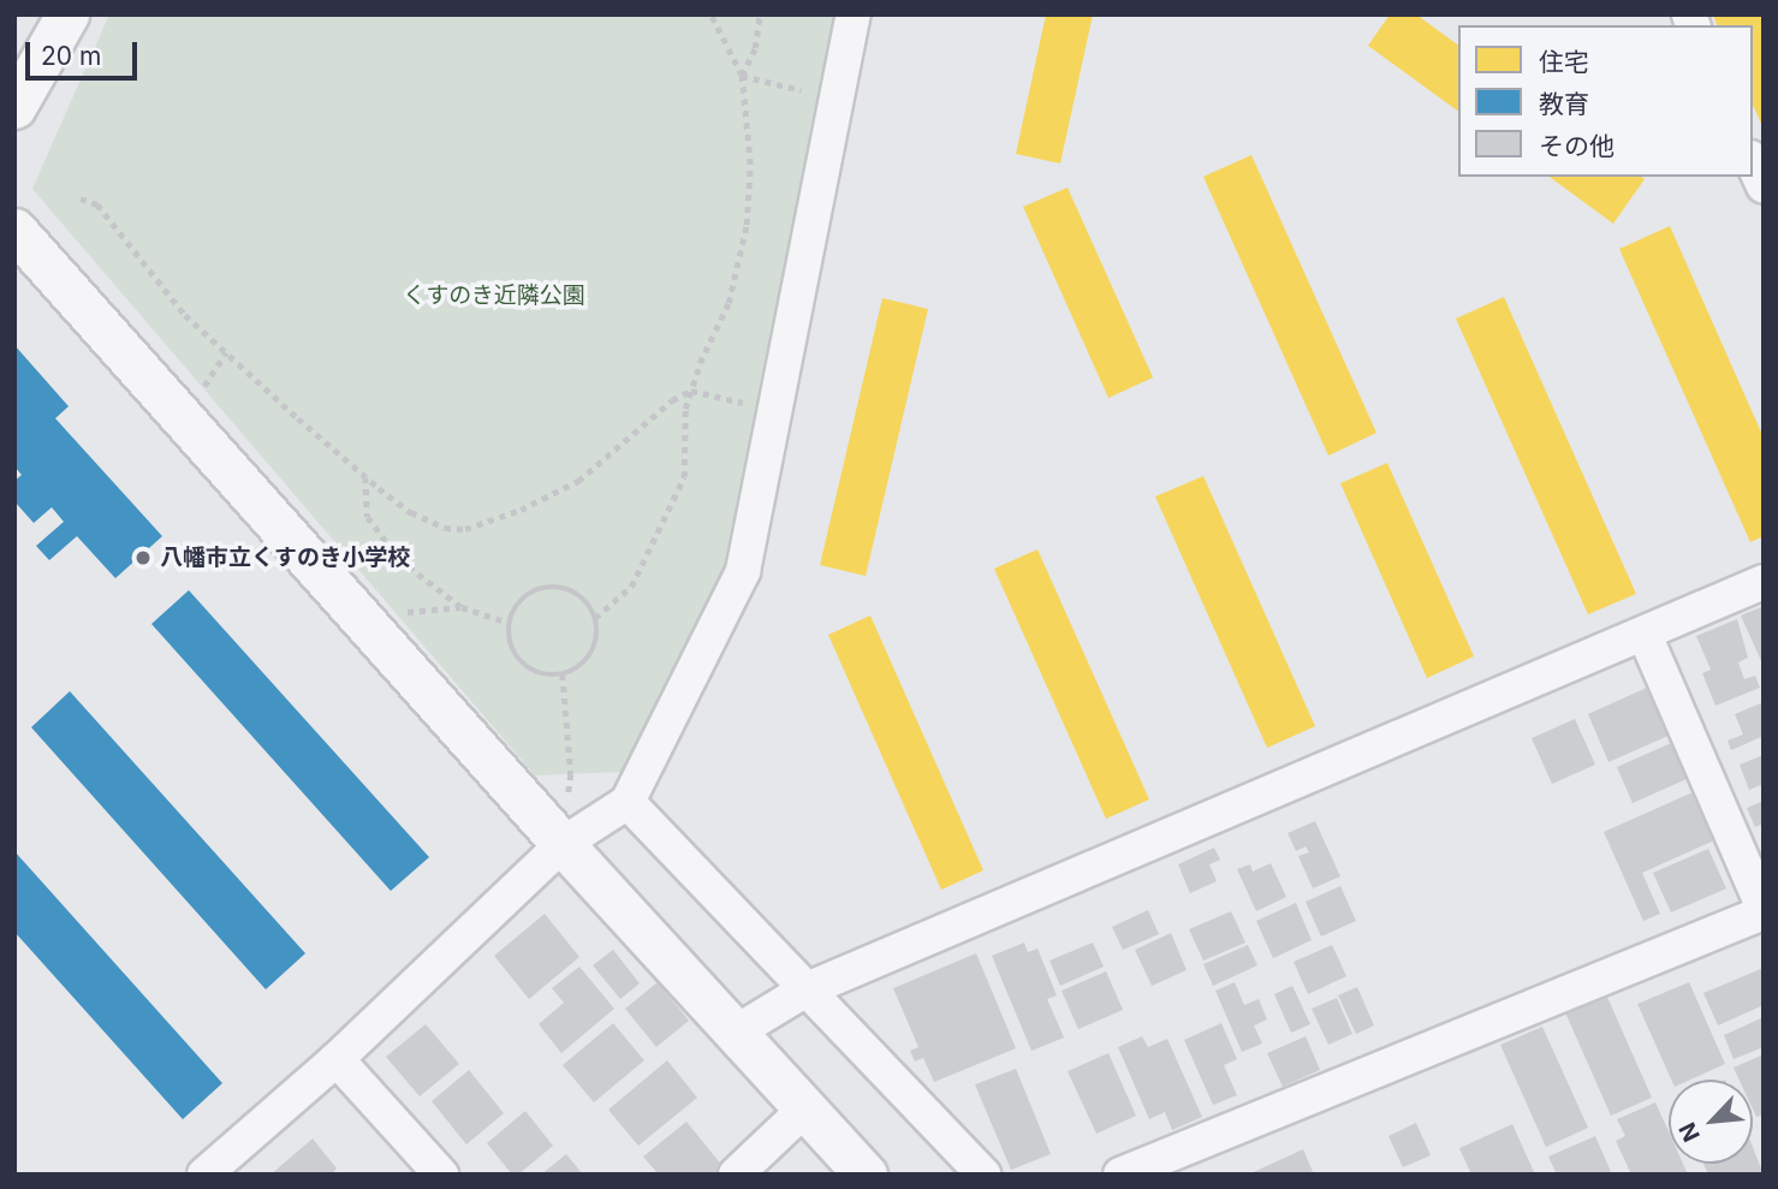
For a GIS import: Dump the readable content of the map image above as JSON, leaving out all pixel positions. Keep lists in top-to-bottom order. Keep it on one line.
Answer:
{"parks":["くすのき近隣公園"],"places":["八幡市立くすのき小学校"],"legend":["住宅","教育","その他"],"scale_bar":"20 m","north":"bottom left"}
